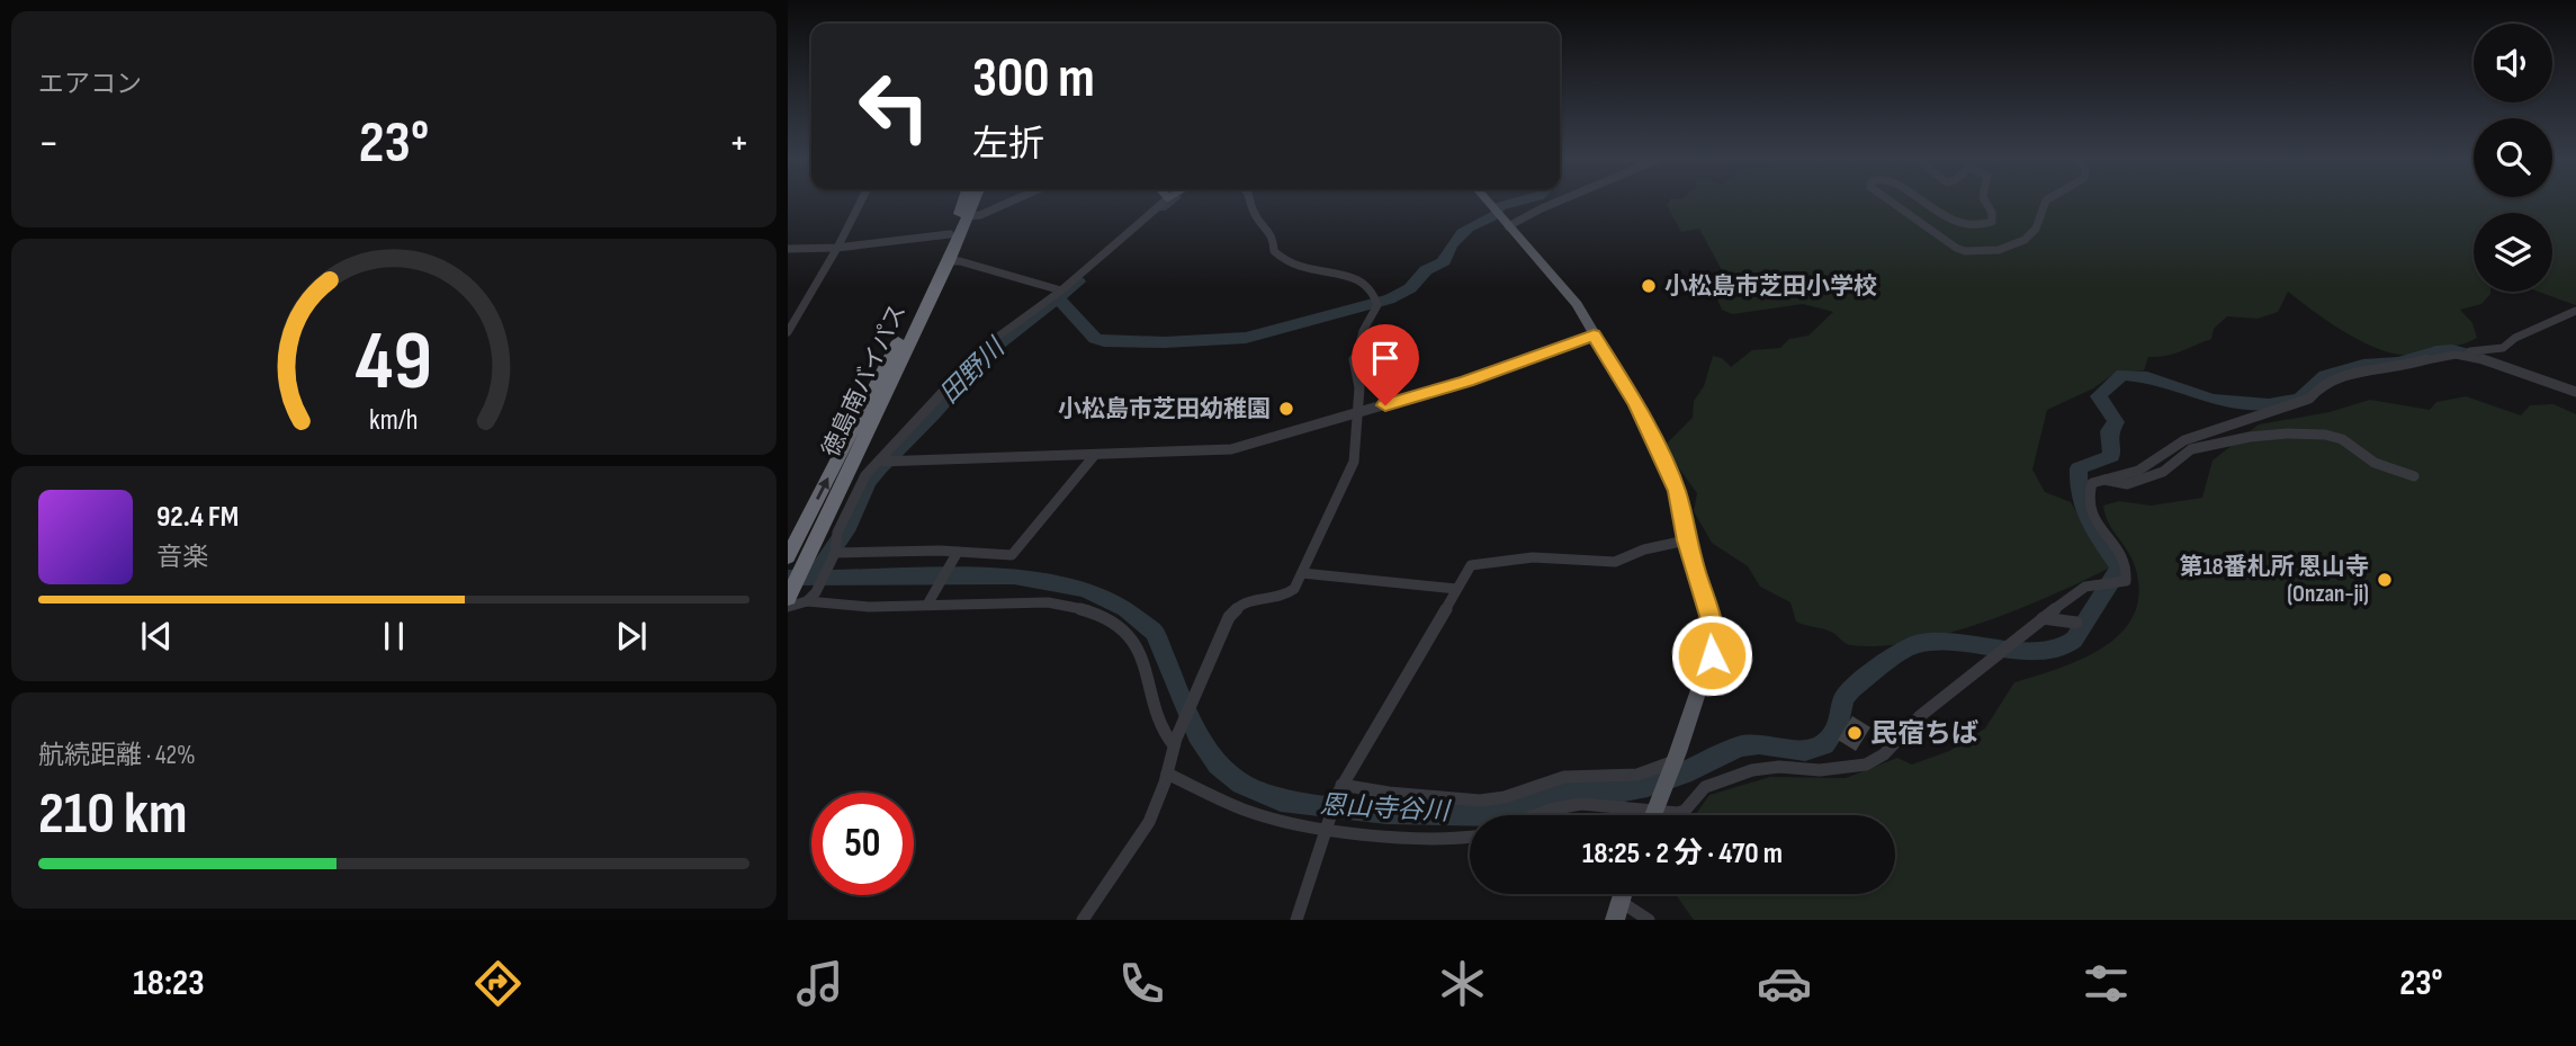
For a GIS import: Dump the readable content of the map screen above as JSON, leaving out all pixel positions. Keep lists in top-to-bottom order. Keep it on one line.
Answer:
{"streets":{"highway":["徳島南バイパス"]},"water":["田野川","恩山寺谷川"],"places":["小松島市芝田小学校","小松島市芝田幼稚園","第18番札所 恩山寺 (Onzan-ji)","民宿ちば"],"page":{"tile":["エアコン",["航続距離 · 42%","210 km"]],"turn":["300 m","左折"],"heat":["−","23°","+"],"song":["92.4 FM","音楽"],"limit":"50","trip":"18:25 · 2 分 · 470 m","tabs":["18:23","23°"],"gauge":["49","km/h"]}}
